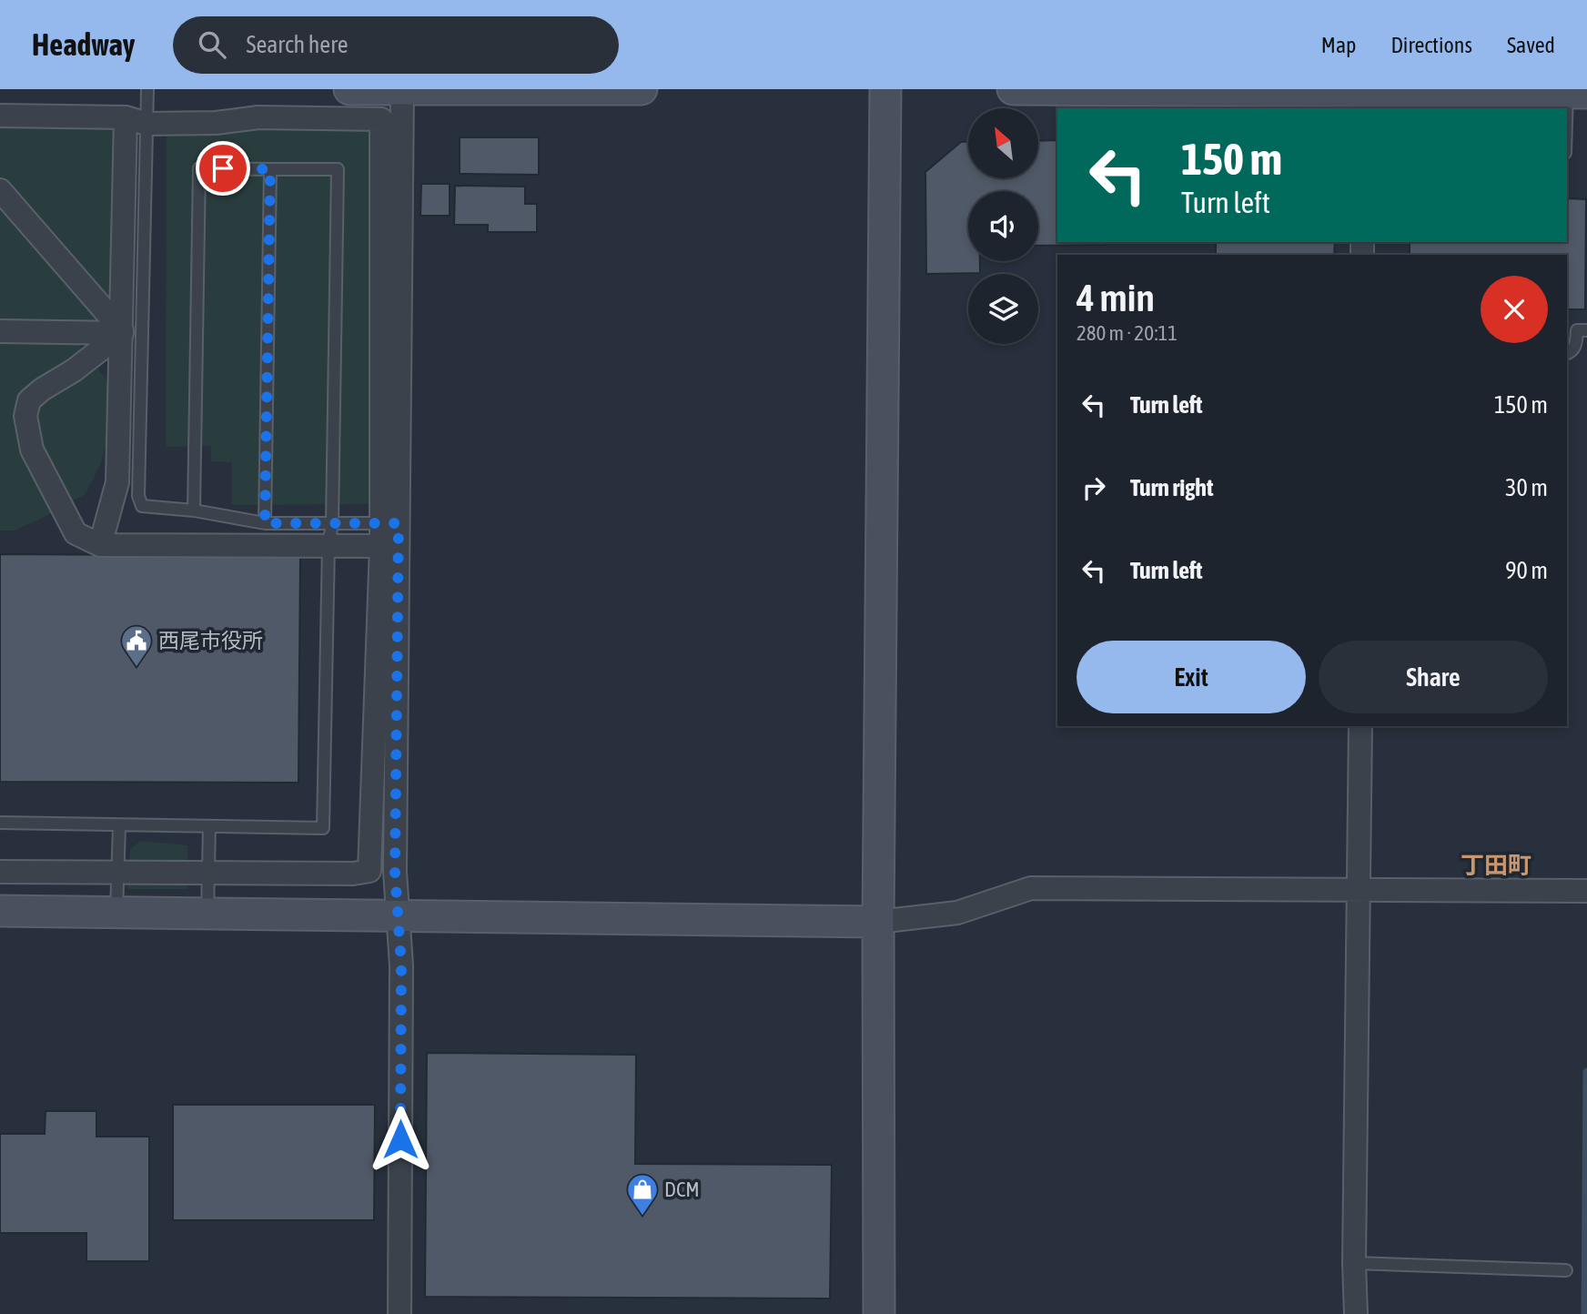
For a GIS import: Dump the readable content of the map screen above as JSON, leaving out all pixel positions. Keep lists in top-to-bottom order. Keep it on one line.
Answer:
{"districts":["丁田町"],"places":{"public building":["西尾市役所"],"shop":["DCM"]},"north":"top left","page":{"header":"Headway","search":"Search here","nav":["Map","Directions","Saved"],"turn":["150 m","Turn left"],"heading":["4 min","280 m · 20:11"],"list":[{"name":"Turn left","value":"150 m"},{"name":"Turn right","value":"30 m"},{"name":"Turn left","value":"90 m"}],"buttons":["Exit","Share"]}}
